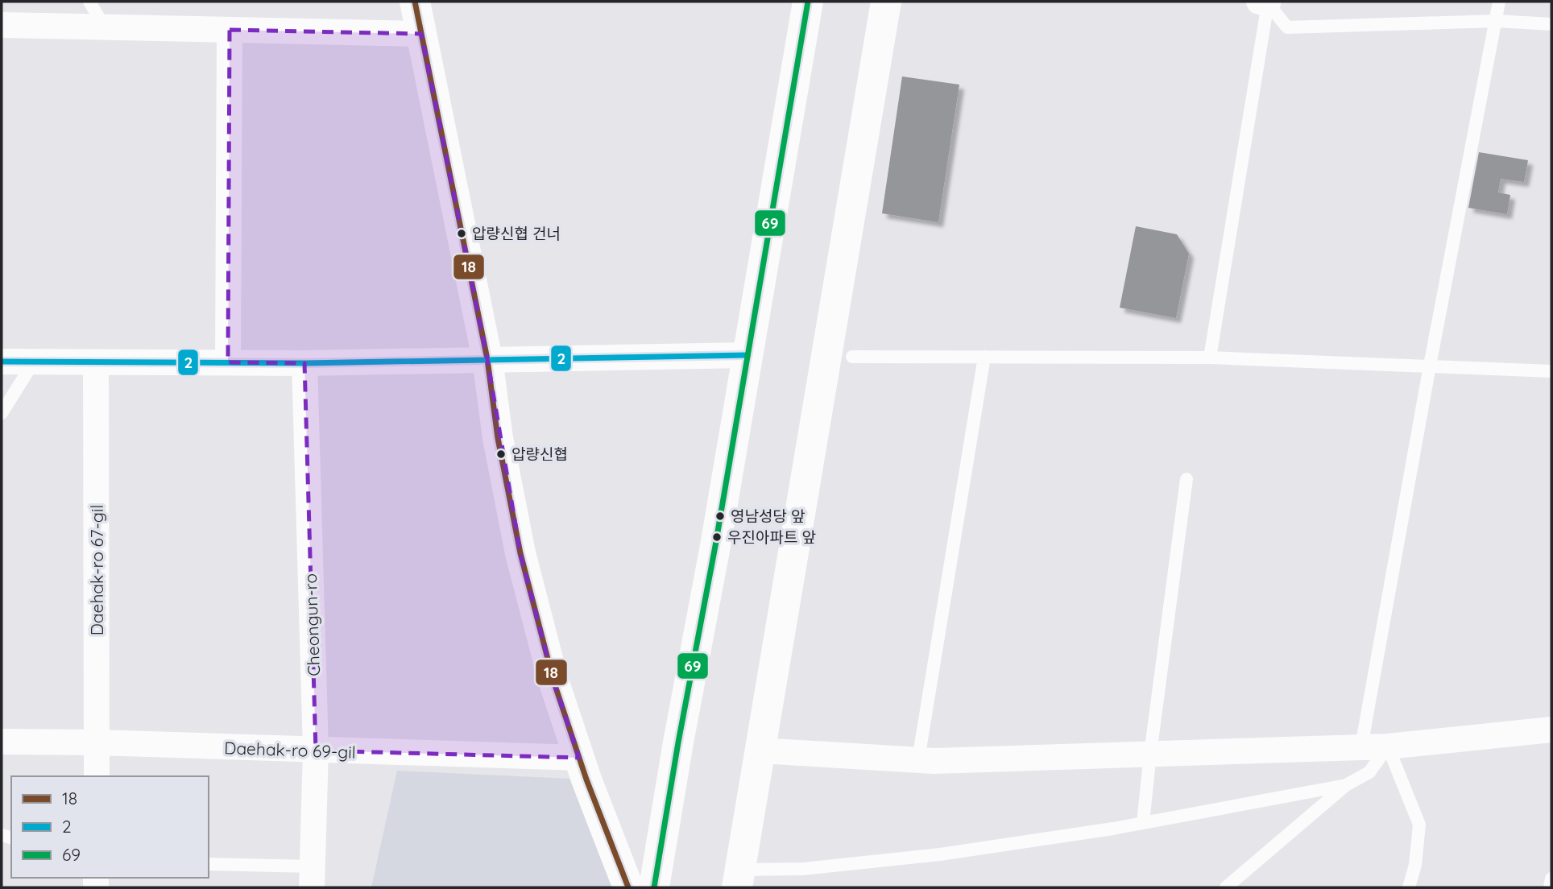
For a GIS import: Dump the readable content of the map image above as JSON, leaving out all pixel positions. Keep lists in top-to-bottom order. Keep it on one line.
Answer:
{"streets":{"street":["Daehak-ro 67-gil","Cheongun-ro","Daehak-ro 69-gil"]},"crossings":[["Daehak-ro 67-gil","Daehak-ro 69-gil"],["Cheongun-ro","Daehak-ro 69-gil"]],"places":["압량신협 건너","압량신협","영남성당 앞","우진아파트 앞"],"lines":["transit line 18","transit line 69","transit line 2"],"legend":["18","2","69"]}
